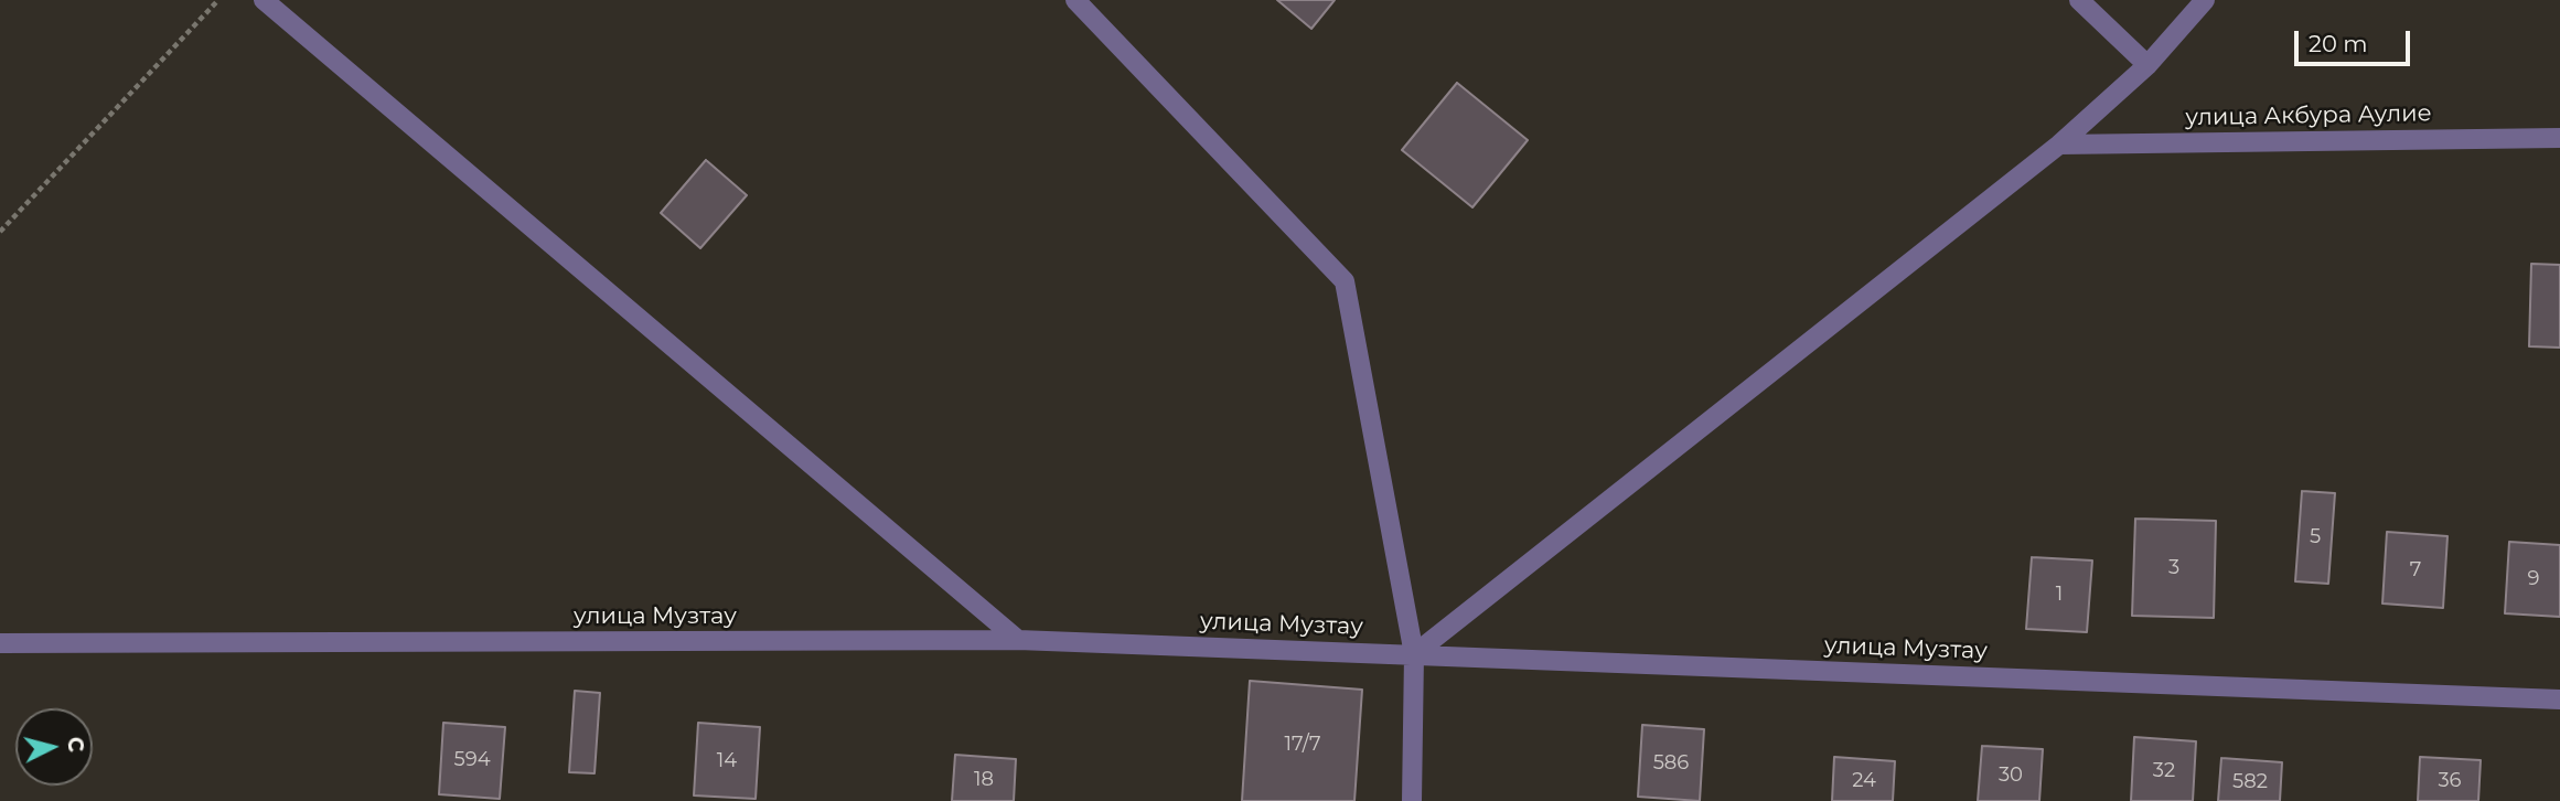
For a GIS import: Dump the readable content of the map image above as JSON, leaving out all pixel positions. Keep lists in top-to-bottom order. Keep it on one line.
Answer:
{"streets":{"street":["улица Акбура Аулие","улица Музтау"]},"house_numbers":["5","3","7","9","1","17/7","594","14","586","32","30","18","24","36","582"],"scale_bar":"20 m","north":"right"}
